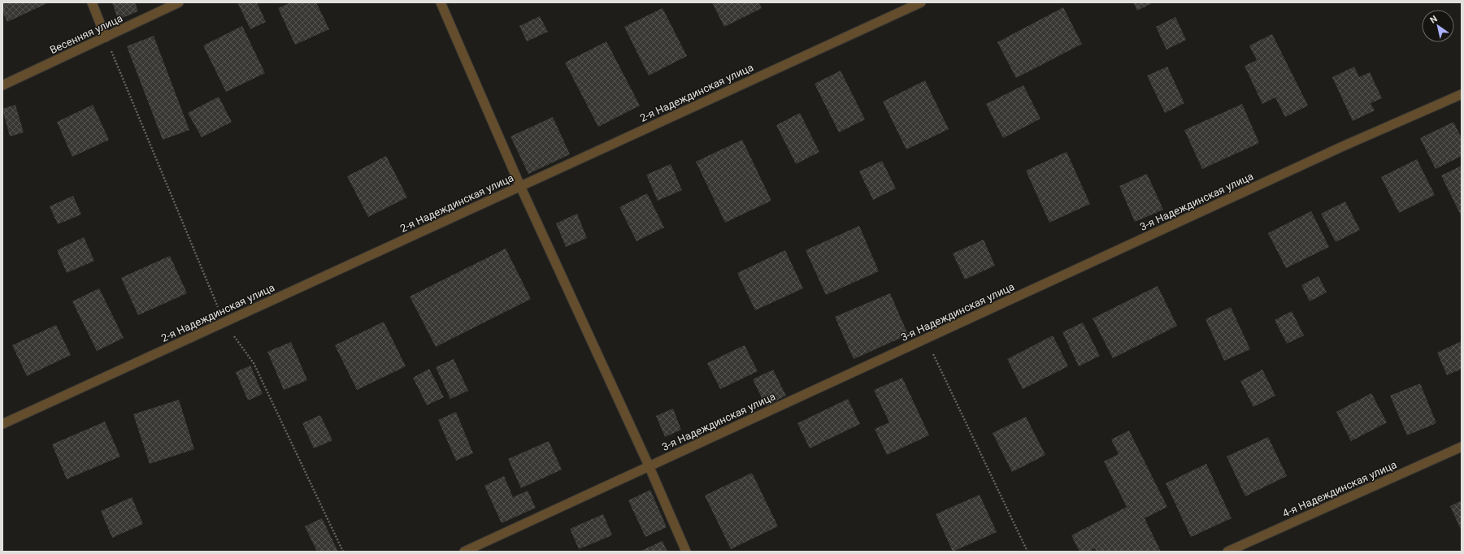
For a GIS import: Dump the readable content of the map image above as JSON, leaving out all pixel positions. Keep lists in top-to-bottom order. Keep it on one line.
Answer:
{"streets":{"street":["Весенняя улица","2-я Надеждинская улица","3-я Надеждинская улица","4-я Надеждинская улица"]},"north":"top left"}
